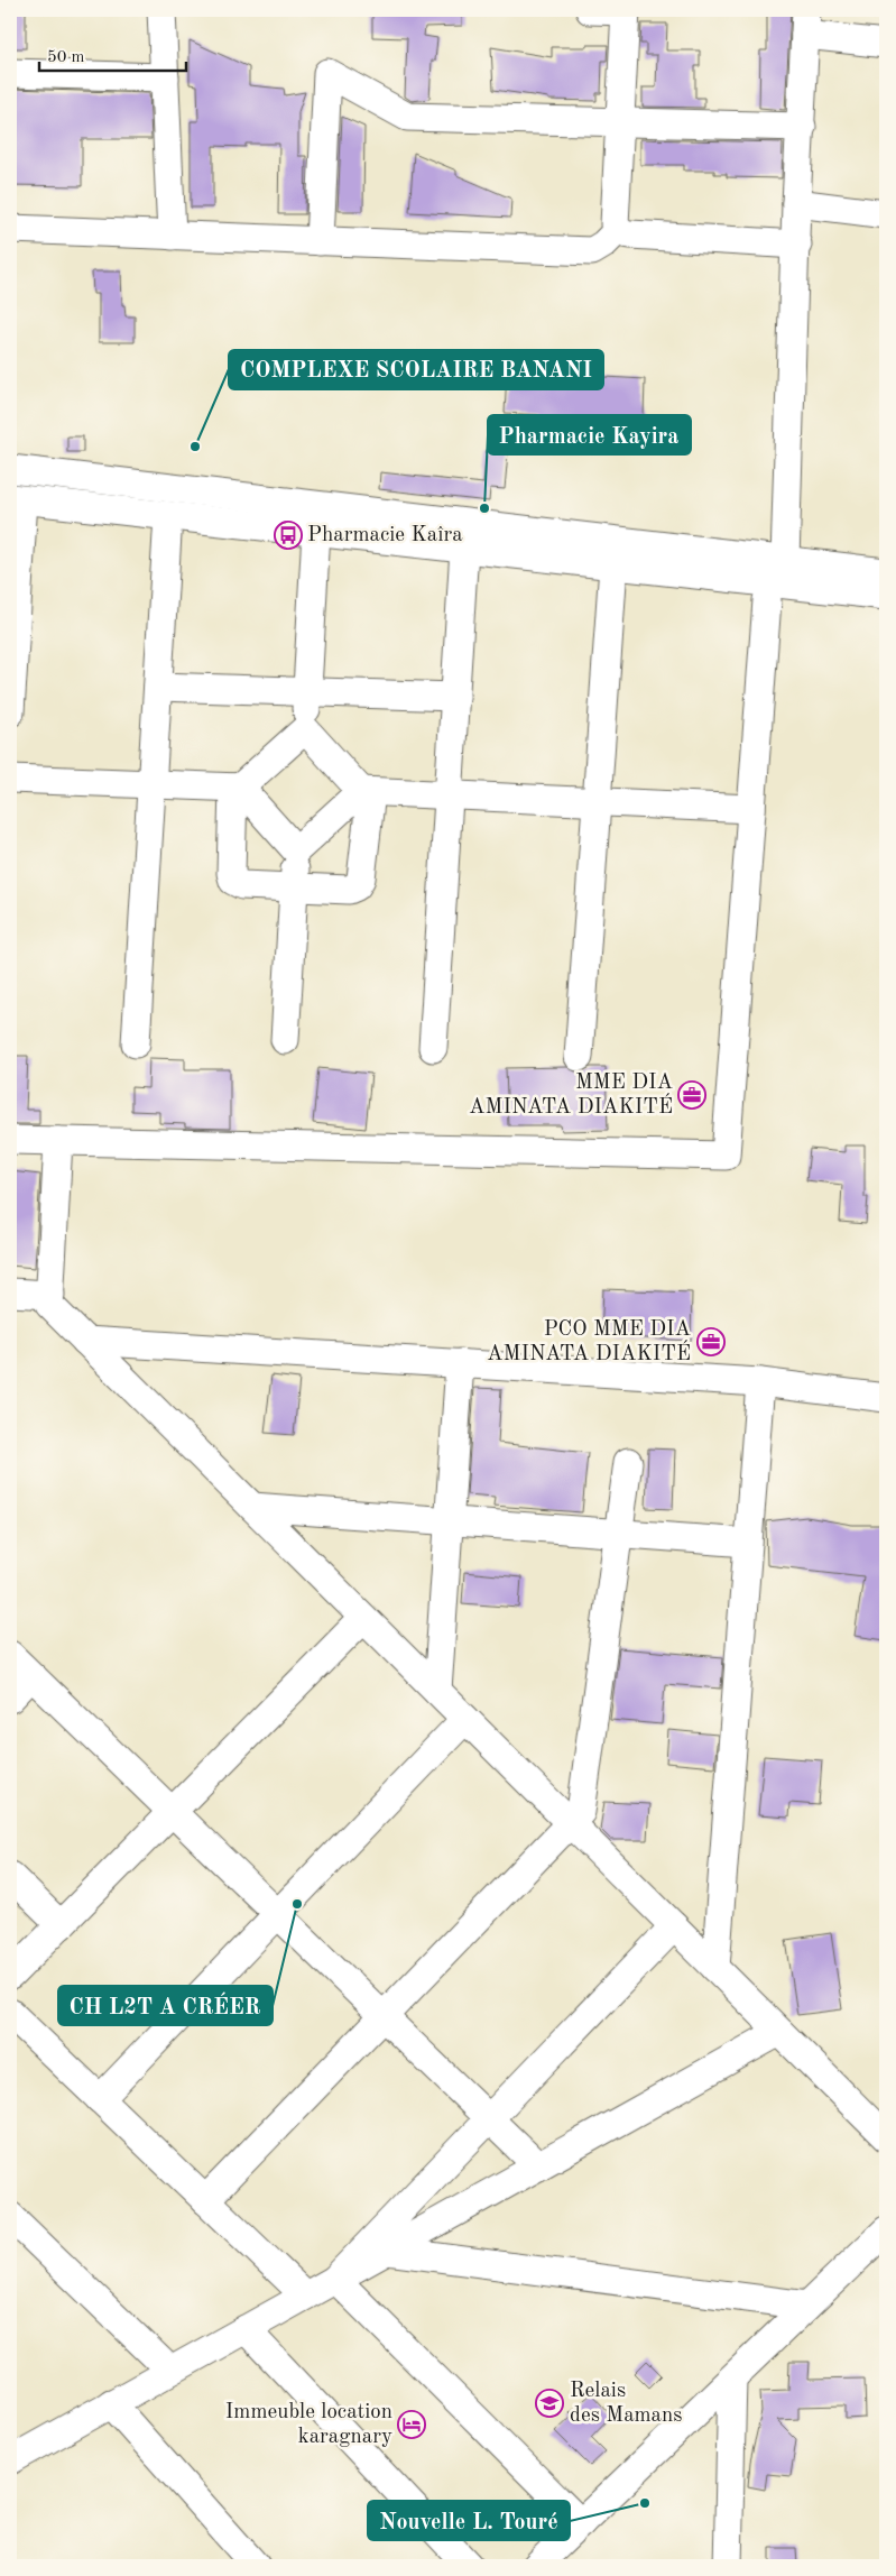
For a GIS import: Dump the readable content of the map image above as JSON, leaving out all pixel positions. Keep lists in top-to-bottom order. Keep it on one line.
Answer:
{"places":{"other":["COMPLEXE SCOLAIRE BANANI","Pharmacie Kayira","CH L2T A CRÉER","Nouvelle L. Touré"],"bus stop":["Pharmacie Kaîra"],"office":["MME DIA AMINATA DIAKITÉ","PCO MME DIA AMINATA DIAKITÉ"],"school or university":["Relais des Mamans"],"hotel":["Immeuble location karagnary"]},"scale_bar":"50 m"}
